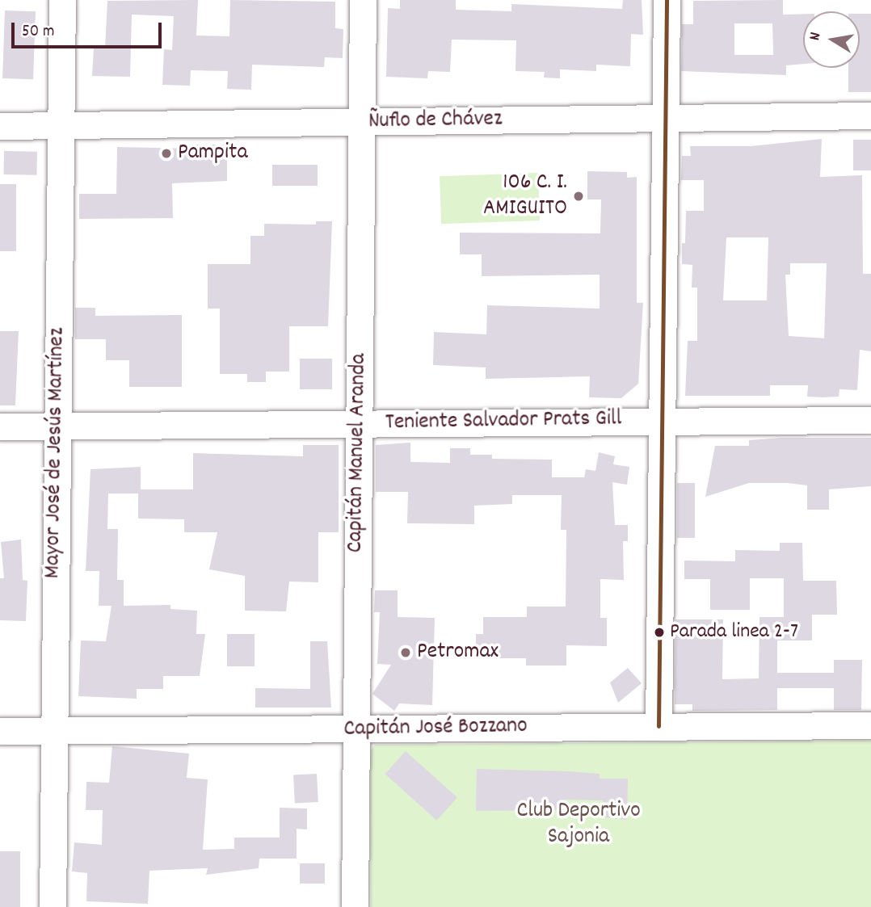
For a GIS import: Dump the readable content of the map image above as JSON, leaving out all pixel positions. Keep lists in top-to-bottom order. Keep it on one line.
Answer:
{"streets":{"street":["Ñuflo de Chávez","Teniente Salvador Prats Gill","Mayor José de Jesús Martínez","Capitán Manuel Aranda","Capitán José Bozzano"]},"crossings":[["Ñuflo de Chávez","Mayor José de Jesús Martínez"],["Ñuflo de Chávez","Capitán Manuel Aranda"],["Teniente Salvador Prats Gill","Mayor José de Jesús Martínez"],["Teniente Salvador Prats Gill","Capitán Manuel Aranda"],["Mayor José de Jesús Martínez","Capitán José Bozzano"],["Capitán Manuel Aranda","Capitán José Bozzano"]],"parks":["Club Deportivo Sajonia"],"places":["Pampita","106 C. I. AMIGUITO","Parada linea 2-7","Petromax"],"scale_bar":"50 m","north":"left"}
